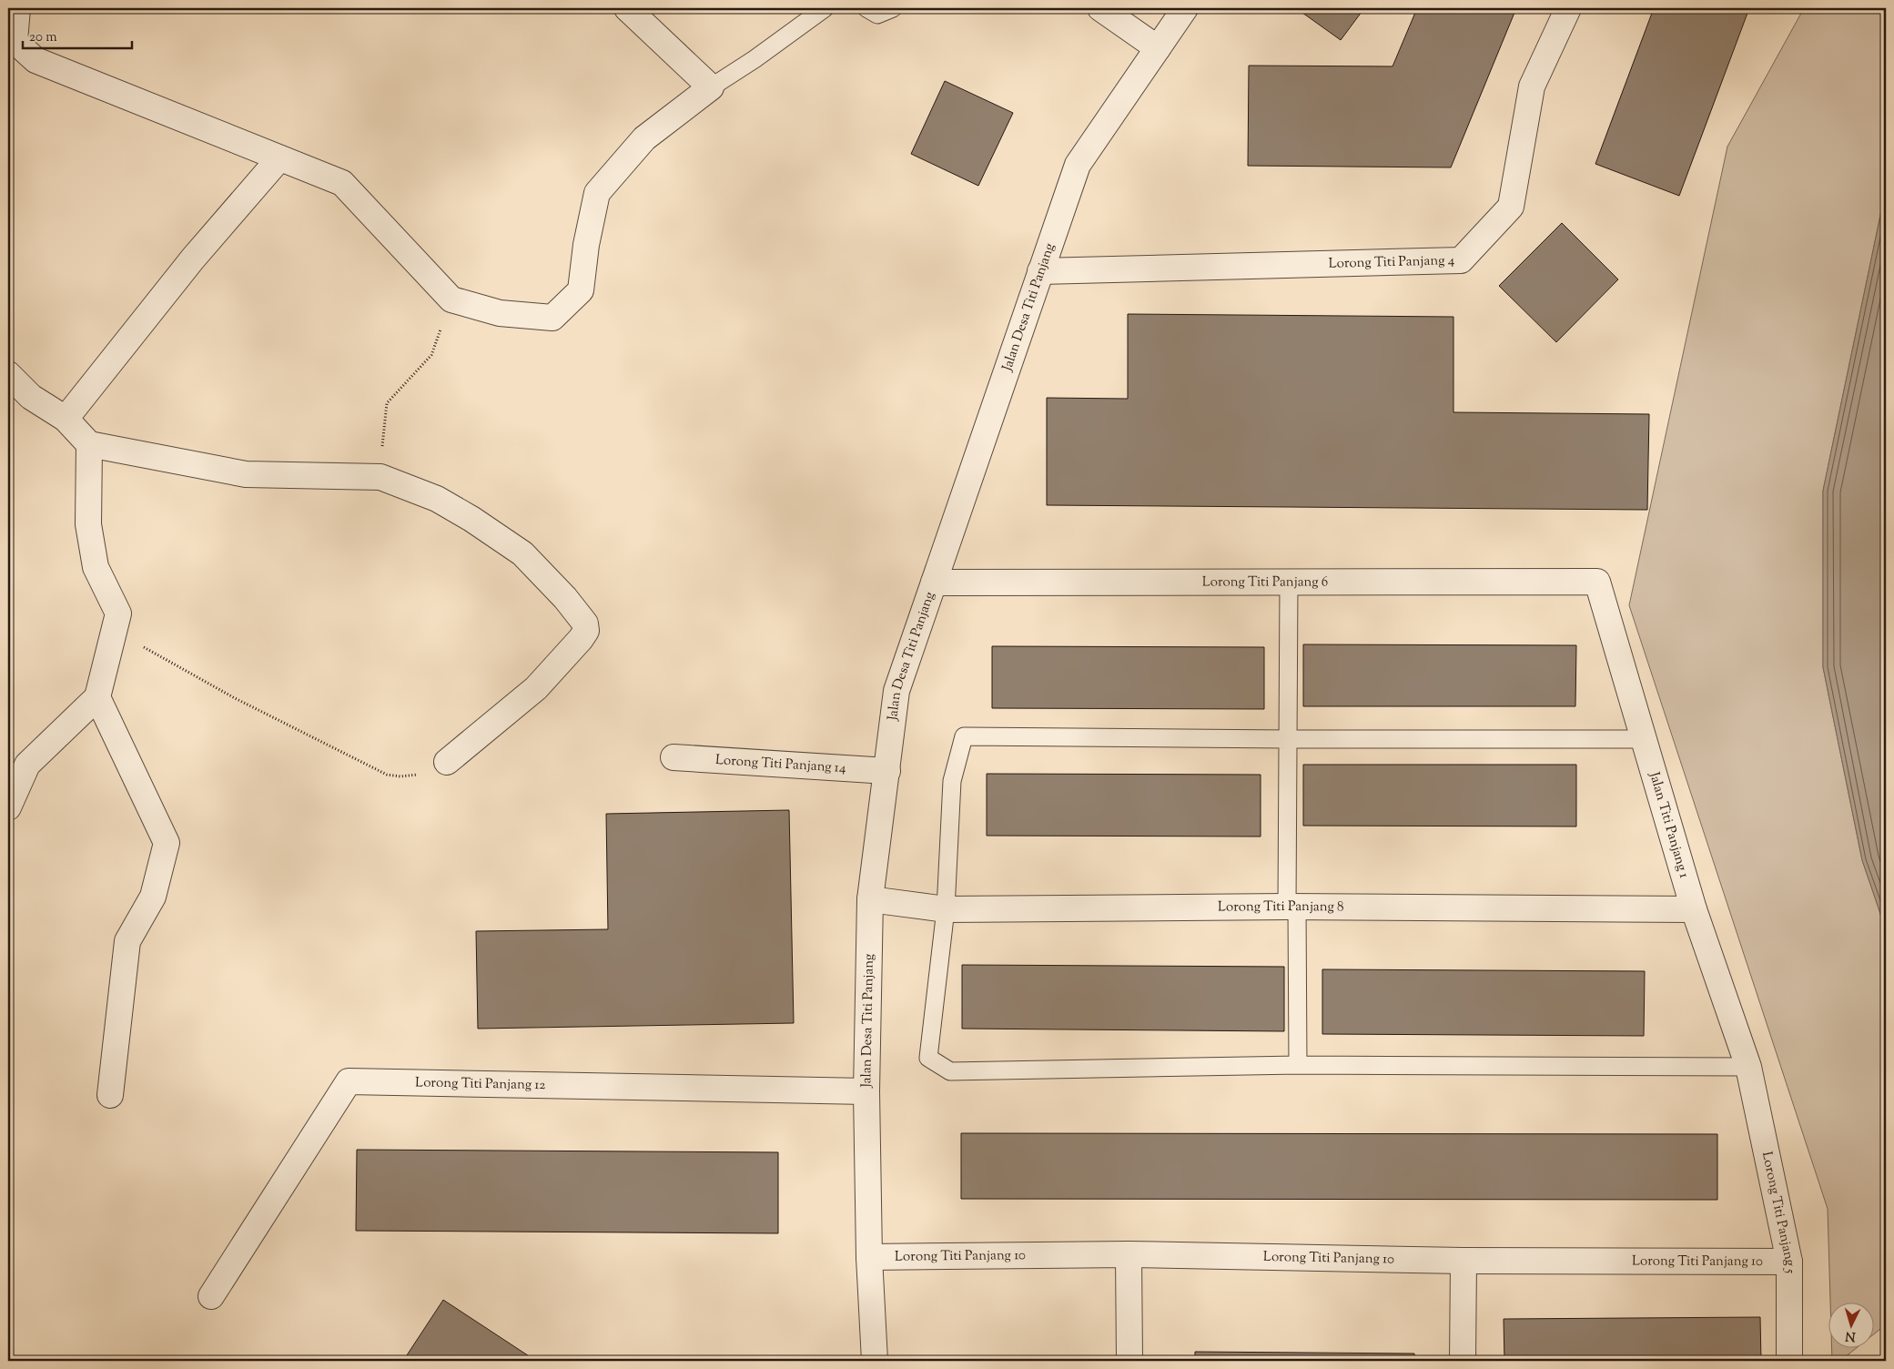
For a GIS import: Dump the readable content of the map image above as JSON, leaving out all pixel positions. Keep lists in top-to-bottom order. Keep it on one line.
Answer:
{"streets":{"street":["Lorong Titi Panjang 4","Jalan Desa Titi Panjang","Lorong Titi Panjang 6","Lorong Titi Panjang 14","Jalan Titi Panjang 1","Lorong Titi Panjang 8","Lorong Titi Panjang 12","Lorong Titi Panjang 5","Lorong Titi Panjang 10"]},"crossings":[["Lorong Titi Panjang 4","Jalan Desa Titi Panjang"],["Jalan Desa Titi Panjang","Lorong Titi Panjang 6"],["Jalan Desa Titi Panjang","Lorong Titi Panjang 14"],["Jalan Desa Titi Panjang","Lorong Titi Panjang 8"],["Jalan Desa Titi Panjang","Lorong Titi Panjang 12"],["Jalan Desa Titi Panjang","Lorong Titi Panjang 10"],["Lorong Titi Panjang 6","Jalan Titi Panjang 1"],["Jalan Titi Panjang 1","Lorong Titi Panjang 8"],["Jalan Titi Panjang 1","Lorong Titi Panjang 5"],["Lorong Titi Panjang 5","Lorong Titi Panjang 10"]],"scale_bar":"20 m","north":"bottom"}
